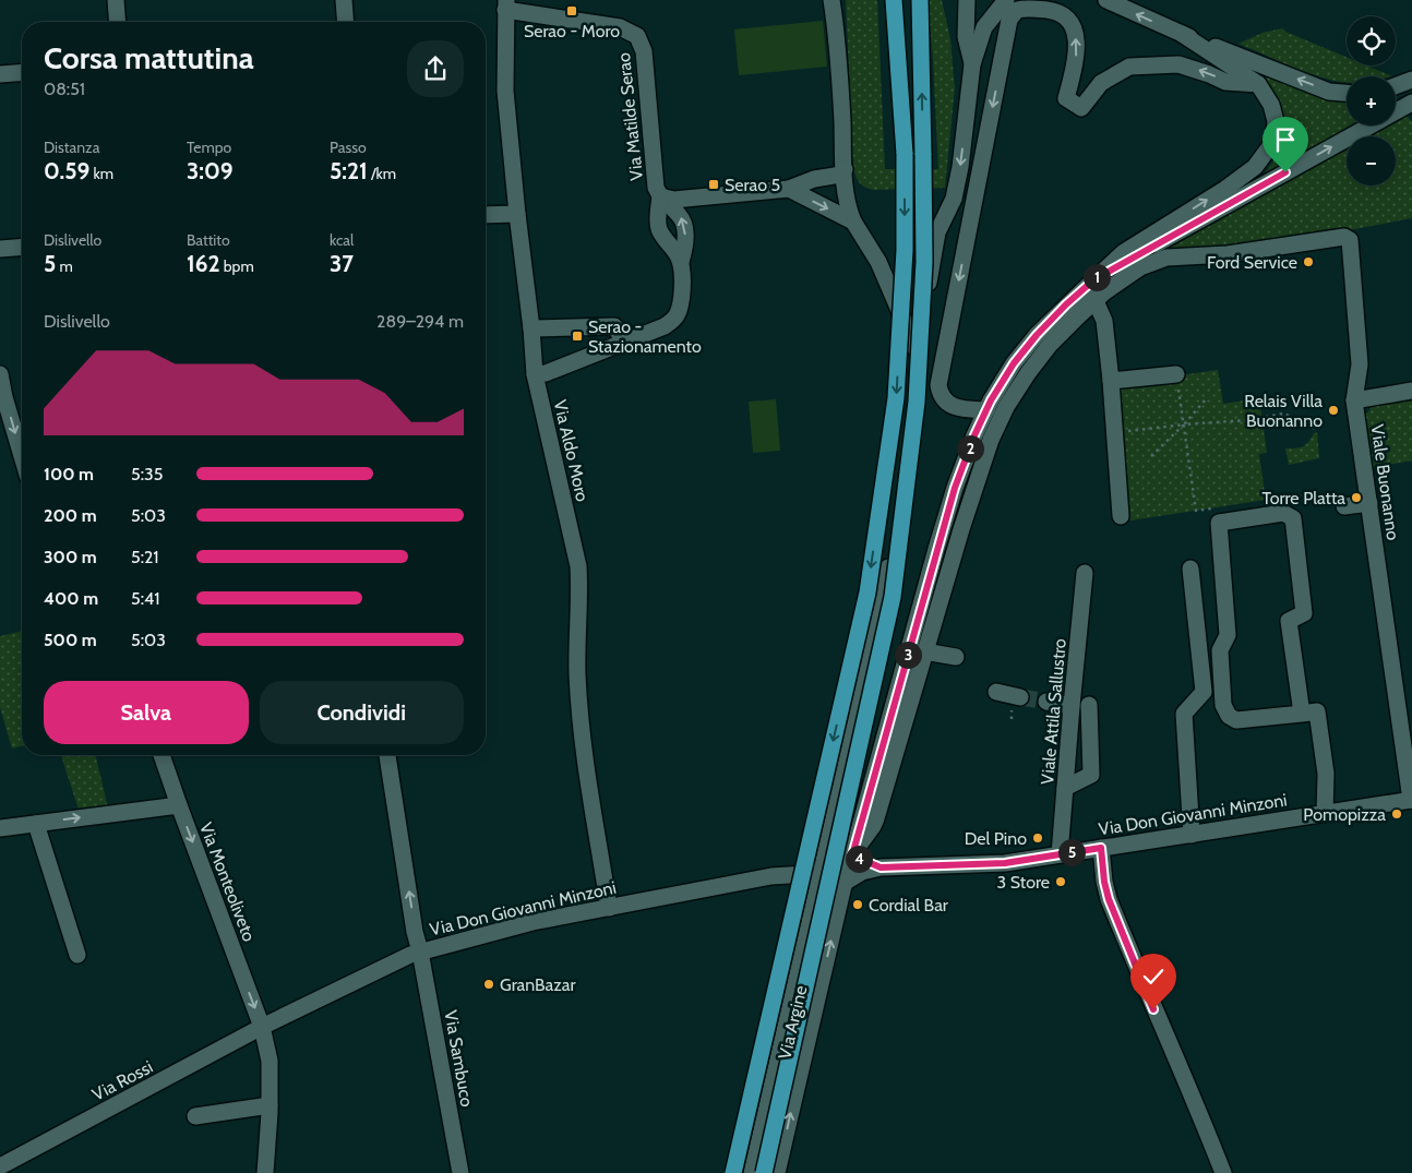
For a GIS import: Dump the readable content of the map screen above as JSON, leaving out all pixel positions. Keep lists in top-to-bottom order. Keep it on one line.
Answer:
{"streets":{"street":["Via Matilde Serao","Via Aldo Moro","Viale Buonanno","Viale Attila Sallustro","Via Don Giovanni Minzoni","Via Monteoliveto","Via Argine","Via Sambuco","Via Rossi"]},"crossings":[["Via Matilde Serao","Via Aldo Moro"],["Via Aldo Moro","Via Don Giovanni Minzoni"],["Viale Buonanno","Via Don Giovanni Minzoni"],["Viale Attila Sallustro","Via Don Giovanni Minzoni"],["Via Don Giovanni Minzoni","Via Monteoliveto"],["Via Don Giovanni Minzoni","Via Argine"],["Via Don Giovanni Minzoni","Via Sambuco"],["Via Don Giovanni Minzoni","Via Rossi"],["Via Monteoliveto","Via Rossi"]],"one_way":["Via Sambuco"],"places":{"transit":["Serao - Moro","Serao 5","Serao - Stazionamento"],"other":["Ford Service","Relais Villa Buonanno","Torre Platta","Pomopizza","Del Pino","3 Store","Cordial Bar","GranBazar"]},"page":{"map_buttons":["+","−"],"heading":["Corsa mattutina","08:51"],"stats":[["Distanza","0.59 km"],["Tempo","3:09"],["Passo","5:21 /km"],["Dislivello","5 m"],["Battito","162 bpm"],["kcal","37"]],"pins":["1","2","3","5","4"],"chart":["Dislivello","289–294 m"],"list":[{"name":"100 m","note":"5:35"},{"name":"200 m","note":"5:03"},{"name":"300 m","note":"5:21"},{"name":"400 m","note":"5:41"},{"name":"500 m","note":"5:03"}],"buttons":["Salva","Condividi"]}}
